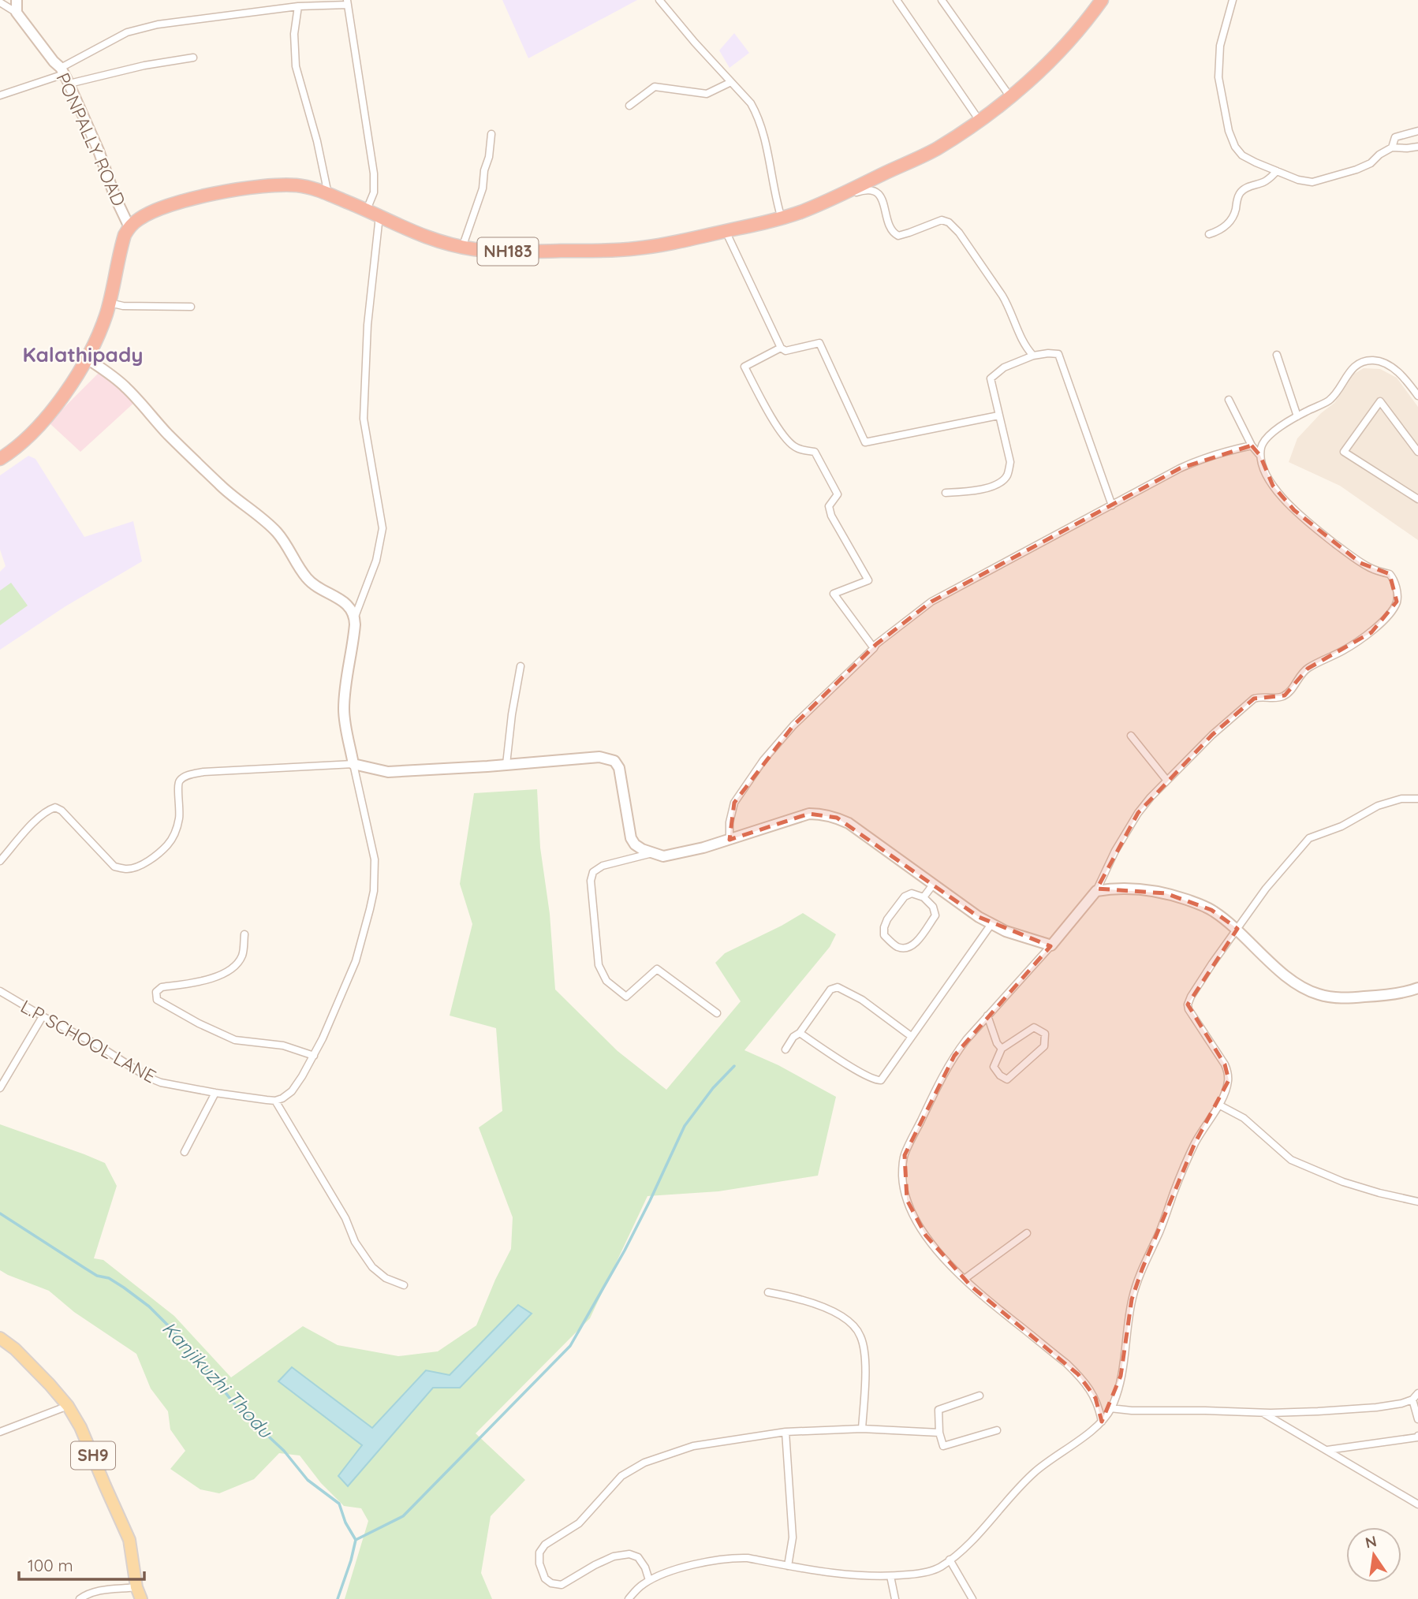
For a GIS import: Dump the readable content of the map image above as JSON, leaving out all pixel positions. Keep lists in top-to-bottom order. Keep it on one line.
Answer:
{"streets":{"highway":["NH183"],"main road":["PONPALLY ROAD","SH9"],"street":["L.P SCHOOL LANE"]},"crossings":[["PONPALLY ROAD","NH183"]],"districts":["Kalathipady"],"water":["Kanjikuzhi Thodu"],"scale_bar":"100 m","north":"top"}
